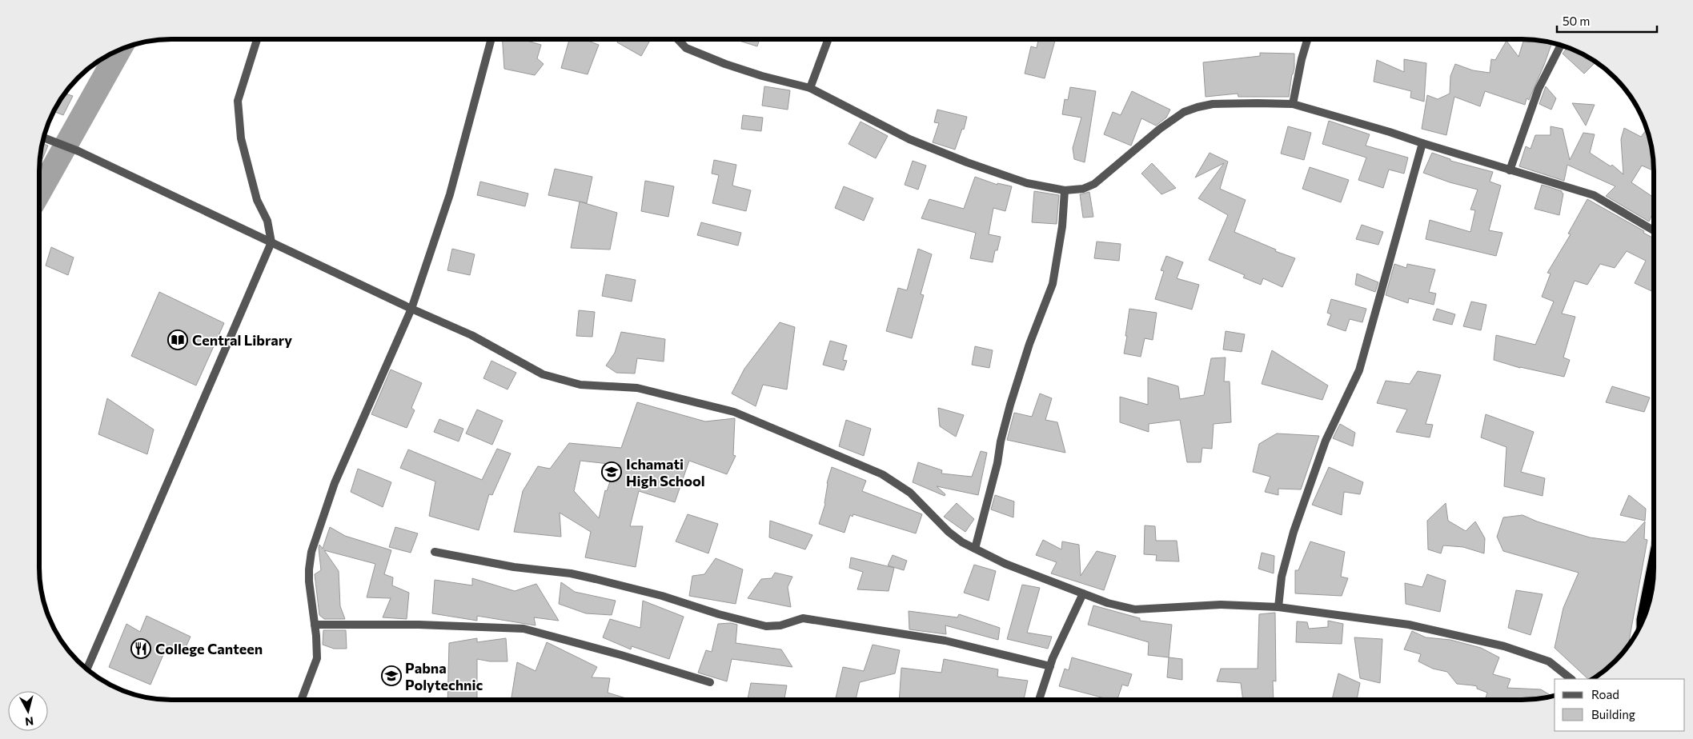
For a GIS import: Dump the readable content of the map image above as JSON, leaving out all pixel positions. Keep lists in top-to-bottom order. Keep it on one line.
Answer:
{"places":{"library":["Central Library"],"school or university":["Ichamati High School","Pabna Polytechnic"],"restaurant":["College Canteen"]},"legend":["Road","Building"],"scale_bar":"50 m","north":"bottom"}
